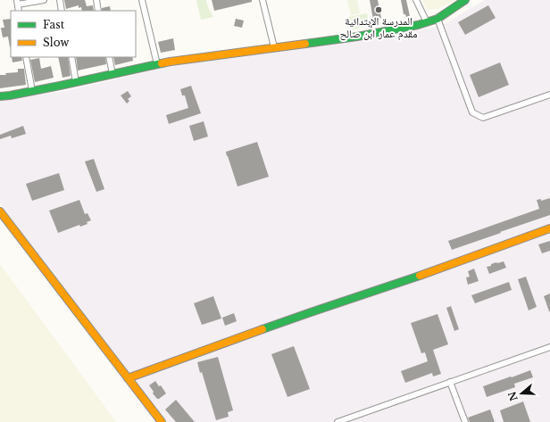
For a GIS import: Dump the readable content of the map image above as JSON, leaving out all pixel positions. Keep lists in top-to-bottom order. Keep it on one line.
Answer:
{"places":["المدرسة الإبتدائية مقدم عمار ابن صالح"],"legend":["Fast","Slow"],"north":"left"}
